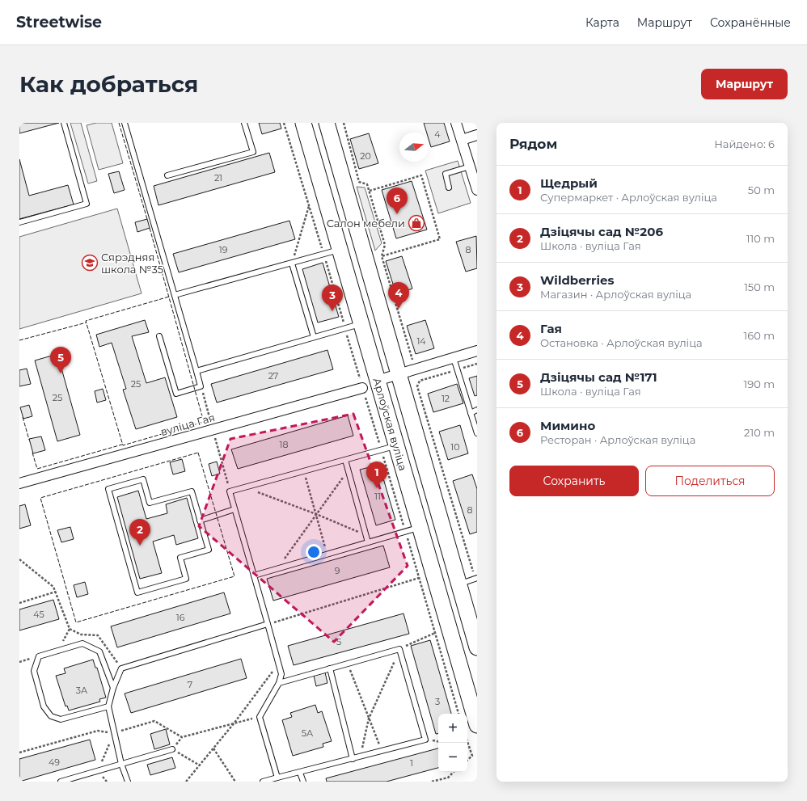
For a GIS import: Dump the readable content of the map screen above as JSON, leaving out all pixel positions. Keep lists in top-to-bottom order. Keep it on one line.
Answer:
{"streets":{"main road":["Арлоўская вуліца"],"street":["вуліца Гая"]},"places":{"shop":["Салон мебели"],"school or university":["Сярэдняя школа №35"]},"house_numbers":["4","20","21","19","8","14","27","25","25","12","18","10","11","8","9","45","16","5","7","3А","3","5А","49","1"],"north":"right","page":{"header":"Streetwise","nav":["Карта","Маршрут","Сохранённые"],"buttons":["Маршрут",["Сохранить","Поделиться"]],"title":"Как добраться","heading":["Рядом","Найдено: 6"],"list":[{"mark":"1","name":"Щедрый","note":"Супермаркет · Арлоўская вуліца","value":"50 m"},{"mark":"2","name":"Дзіцячы сад №206","note":"Школа · вуліца Гая","value":"110 m"},{"mark":"3","name":"Wildberries","note":"Магазин · Арлоўская вуліца","value":"150 m"},{"mark":"4","name":"Гая","note":"Остановка · Арлоўская вуліца","value":"160 m"},{"mark":"5","name":"Дзіцячы сад №171","note":"Школа · вуліца Гая","value":"190 m"},{"mark":"6","name":"Мимино","note":"Ресторан · Арлоўская вуліца","value":"210 m"}],"pins":["6","4","3","5","1","2"],"map_buttons":["+","−"]}}
